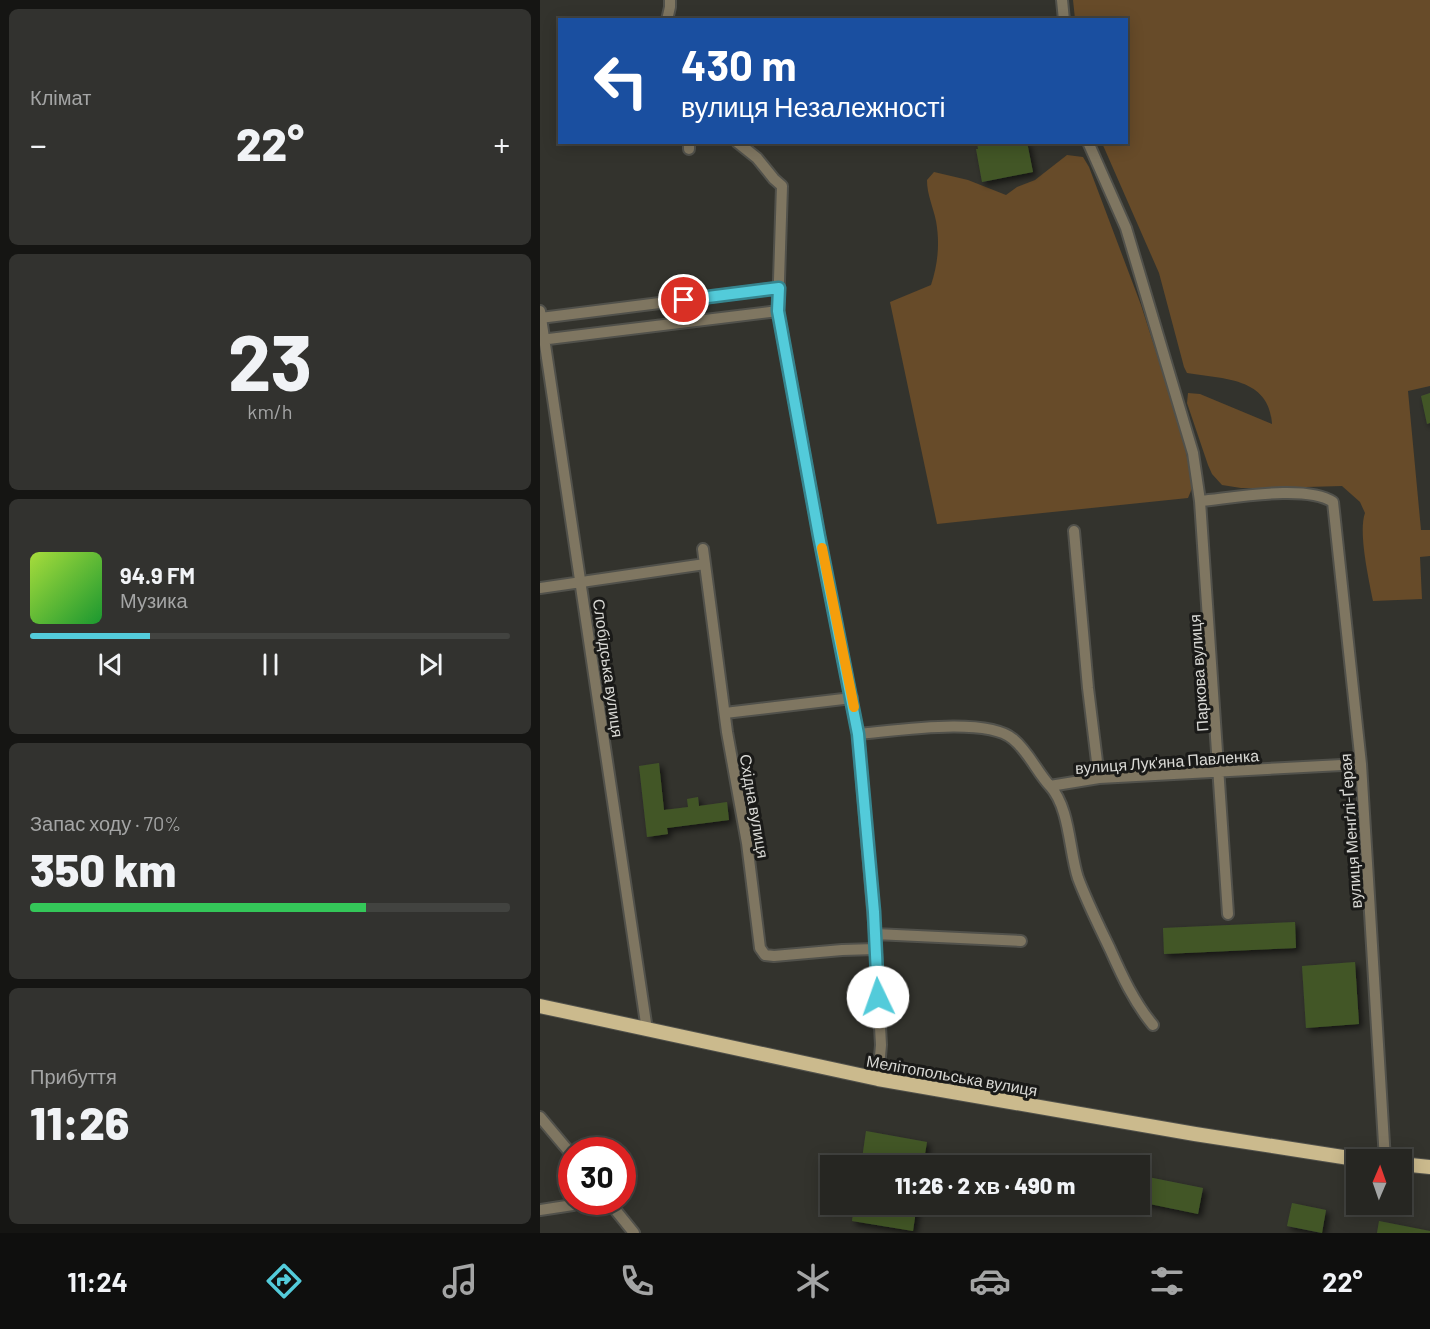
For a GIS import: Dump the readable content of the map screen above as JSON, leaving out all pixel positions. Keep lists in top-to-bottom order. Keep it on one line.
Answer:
{"streets":{"main road":["Мелітопольська вулиця"],"street":["Слобідська вулиця","Паркова вулиця","вулиця Лук'яна Павленка","Східна вулиця","вулиця Менґлі-Ґерая"]},"crossings":[["Слобідська вулиця","Мелітопольська вулиця"],["Паркова вулиця","вулиця Лук'яна Павленка"],["Паркова вулиця","вулиця Менґлі-Ґерая"],["вулиця Лук'яна Павленка","вулиця Менґлі-Ґерая"]],"north":"top","page":{"tile":["Клімат",["23","km/h"],["Запас ходу · 70%","350 km"],["Прибуття","11:26"]],"turn":["430 m","вулиця Незалежності"],"heat":["−","22°","+"],"song":["94.9 FM","Музика"],"limit":"30","trip":"11:26 · 2 хв · 490 m","tabs":["11:24","22°"]}}
